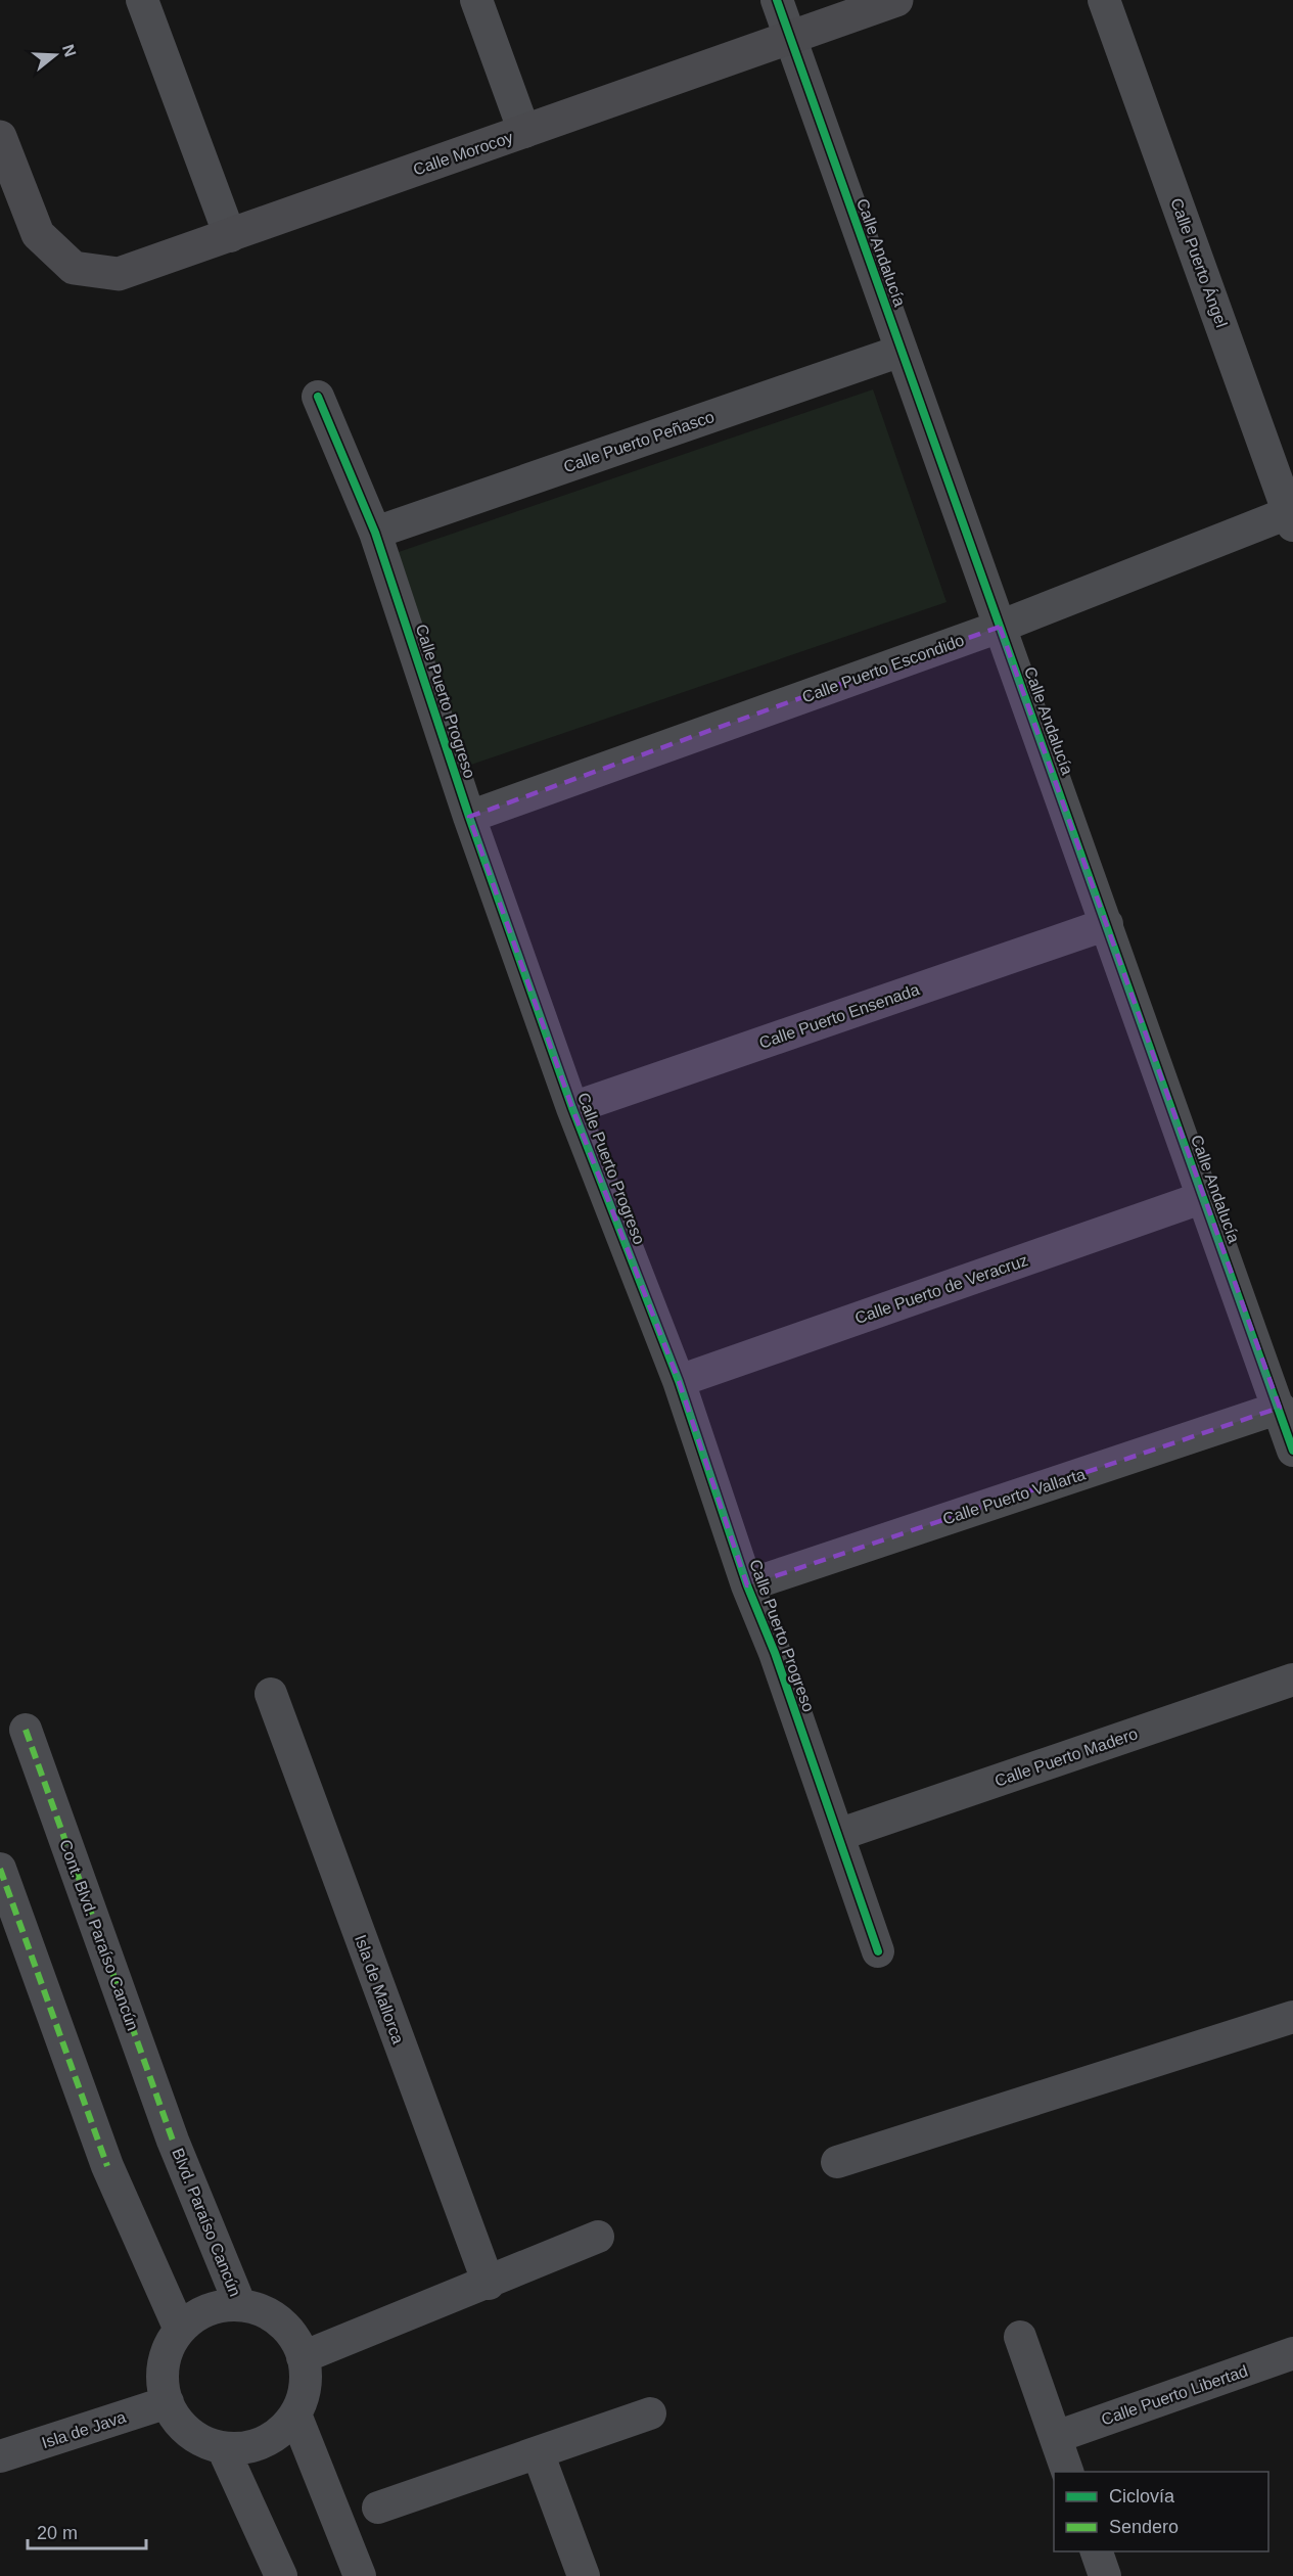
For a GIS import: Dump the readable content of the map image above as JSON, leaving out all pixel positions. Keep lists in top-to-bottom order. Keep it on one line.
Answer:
{"streets":{"main road":["Calle Morocoy"],"street":["Calle Andalucía","Calle Puerto Ángel","Calle Puerto Peñasco","Calle Puerto Escondido","Calle Puerto Progreso","Calle Puerto Ensenada","Calle Puerto de Veracruz","Calle Puerto Vallarta","Calle Puerto Madero","Cont. Blvd. Paraíso Cancún","Isla de Mallorca","Blvd. Paraíso Cancún","Calle Puerto Libertad","Isla de Java"]},"crossings":[["Calle Morocoy","Calle Andalucía"],["Calle Andalucía","Calle Puerto Peñasco"],["Calle Andalucía","Calle Puerto Escondido"],["Calle Andalucía","Calle Puerto Ensenada"],["Calle Andalucía","Calle Puerto de Veracruz"],["Calle Andalucía","Calle Puerto Vallarta"],["Calle Puerto Ángel","Calle Puerto Escondido"],["Calle Puerto Peñasco","Calle Puerto Progreso"],["Calle Puerto Escondido","Calle Puerto Progreso"],["Calle Puerto Progreso","Calle Puerto Ensenada"],["Calle Puerto Progreso","Calle Puerto de Veracruz"],["Calle Puerto Progreso","Calle Puerto Vallarta"],["Calle Puerto Progreso","Calle Puerto Madero"],["Cont. Blvd. Paraíso Cancún","Blvd. Paraíso Cancún"],["Blvd. Paraíso Cancún","Isla de Java"]],"legend":["Ciclovía","Sendero"],"scale_bar":"20 m","north":"right"}
